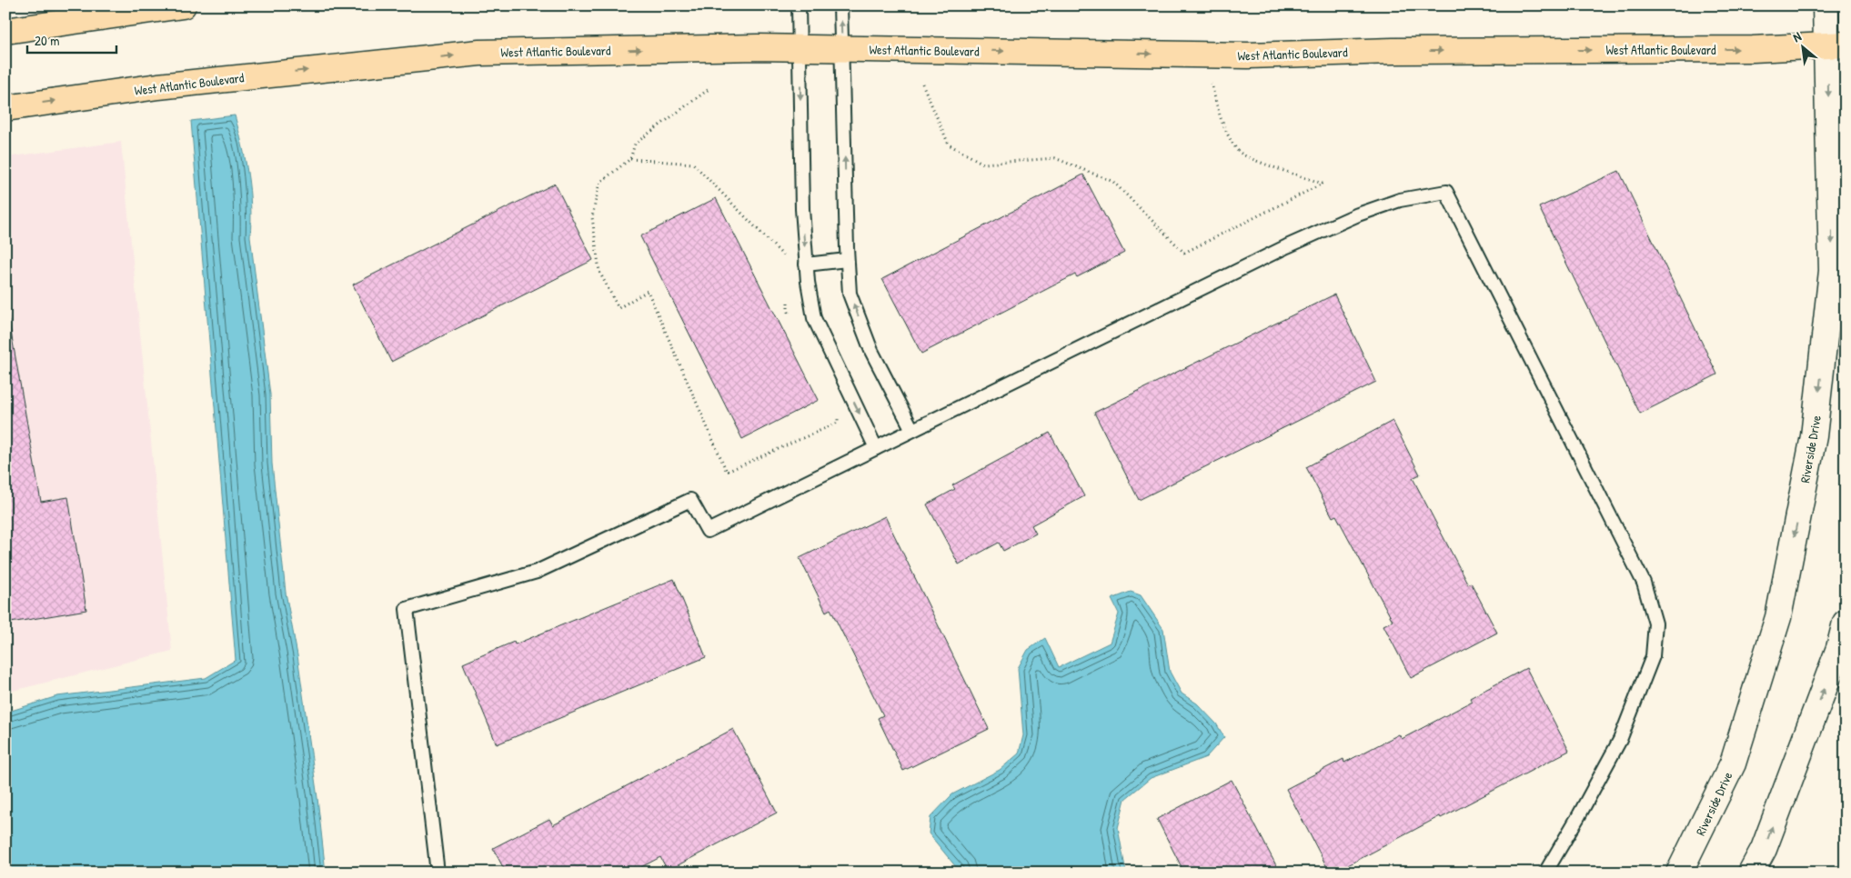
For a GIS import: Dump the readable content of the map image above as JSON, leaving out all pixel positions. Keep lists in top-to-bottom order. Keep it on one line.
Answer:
{"streets":{"main road":["West Atlantic Boulevard"],"street":["Riverside Drive"]},"crossings":[["West Atlantic Boulevard","Riverside Drive"]],"one_way":["West Atlantic Boulevard"],"scale_bar":"20 m","north":"top left"}
